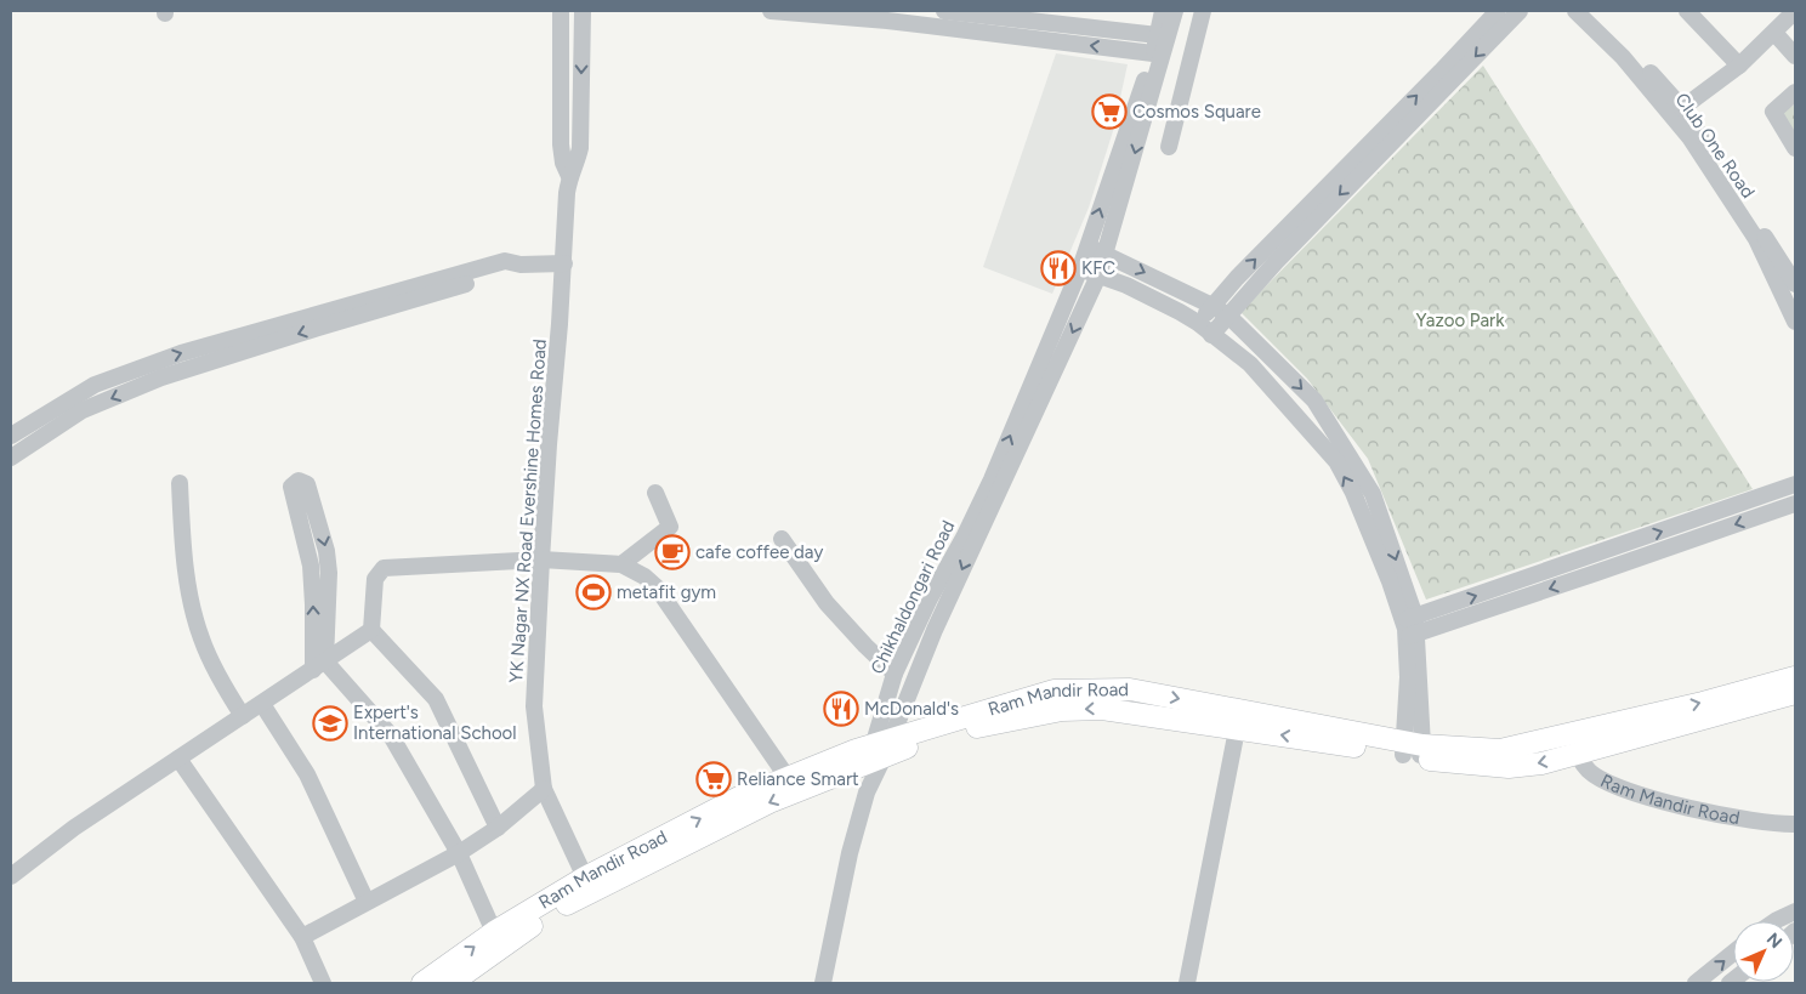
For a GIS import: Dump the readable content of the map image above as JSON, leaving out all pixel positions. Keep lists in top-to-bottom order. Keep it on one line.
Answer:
{"streets":{"main road":["Ram Mandir Road"],"street":["Club One Road","YK Nagar NX Road Evershine Homes Road","Chikhaldongari Road"]},"crossings":[["YK Nagar NX Road Evershine Homes Road","Ram Mandir Road"],["Chikhaldongari Road","Ram Mandir Road"]],"parks":["Yazoo Park"],"places":{"supermarket":["Cosmos Square","Reliance Smart"],"restaurant":["KFC","McDonald's"],"cafe":["cafe coffee day"],"sports":["metafit gym"],"school or university":["Expert's International School"]},"north":"top right"}
